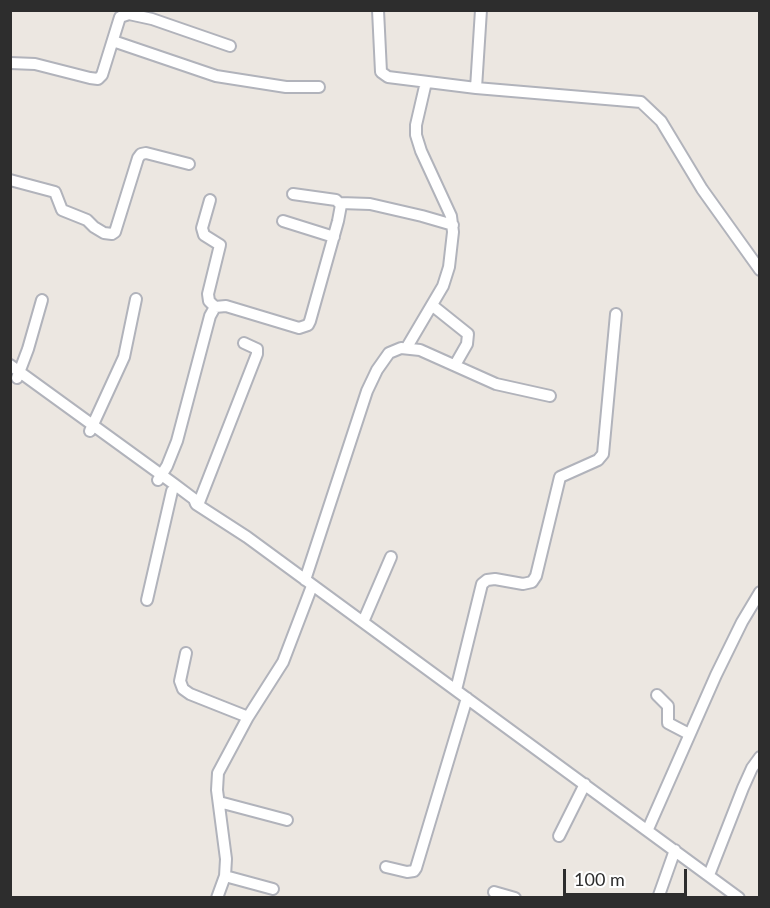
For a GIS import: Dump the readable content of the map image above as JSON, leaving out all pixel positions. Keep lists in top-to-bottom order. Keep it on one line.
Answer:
{"scale_bar":"100 m"}
